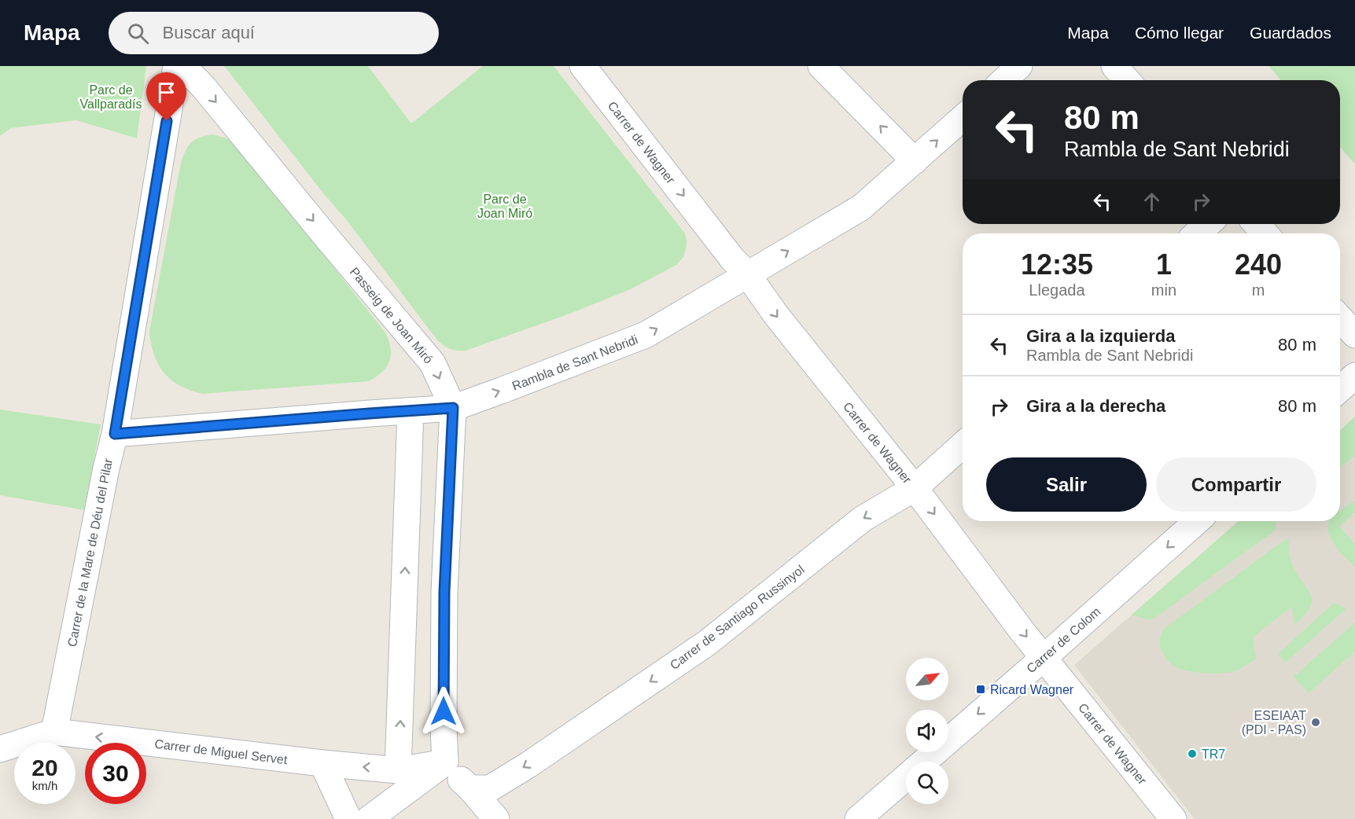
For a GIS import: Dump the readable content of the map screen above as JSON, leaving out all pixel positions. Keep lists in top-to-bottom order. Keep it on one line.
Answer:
{"streets":{"street":["Carrer de Wagner","Passeig de Joan Miró","Rambla de Sant Nebridi","Carrer de la Mare de Déu del Pilar","Carrer de Santiago Russinyol","Carrer de Colom","Carrer de Miguel Servet"]},"crossings":[["Carrer de Wagner","Rambla de Sant Nebridi"],["Carrer de Wagner","Carrer de Santiago Russinyol"],["Carrer de Wagner","Carrer de Colom"],["Passeig de Joan Miró","Rambla de Sant Nebridi"],["Passeig de Joan Miró","Carrer de Miguel Servet"],["Rambla de Sant Nebridi","Carrer de la Mare de Déu del Pilar"],["Carrer de la Mare de Déu del Pilar","Carrer de Miguel Servet"]],"one_way":["Carrer de Wagner","Passeig de Joan Miró","Rambla de Sant Nebridi","Carrer de Santiago Russinyol","Carrer de Colom","Carrer de Miguel Servet"],"parks":["Parc de Vallparadís","Parc de Joan Miró"],"places":{"transit":["Ricard Wagner"],"other":["ESEIAAT (PDI - PAS)","TR7"]},"north":"top right","page":{"header":"Mapa","search":"Buscar aquí","nav":["Mapa","Cómo llegar","Guardados"],"turn":["80 m","Rambla de Sant Nebridi"],"eta":["12:35","Llegada","1","min","240","m"],"list":[{"name":"Gira a la izquierda","note":"Rambla de Sant Nebridi","value":"80 m"},{"name":"Gira a la derecha","value":"80 m"}],"buttons":["Salir","Compartir"],"speed":"20 km/h","limit":"30"}}
